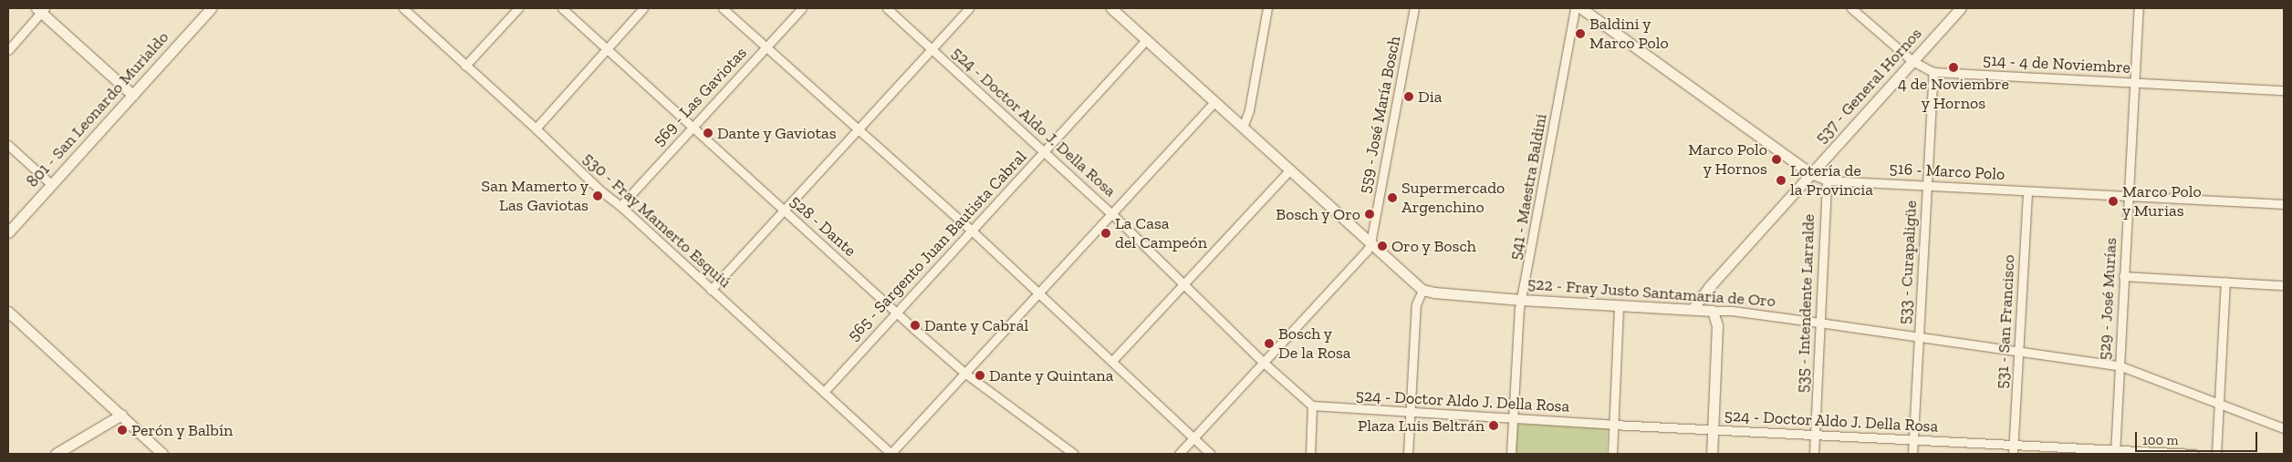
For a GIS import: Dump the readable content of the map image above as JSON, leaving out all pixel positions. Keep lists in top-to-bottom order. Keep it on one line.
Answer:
{"streets":{"street":["514 - 4 de Noviembre","537 - General Hornos","569 - Las Gaviotas","801 - San Leonardo Murialdo","559 - José María Bosch","524 - Doctor Aldo J. Della Rosa","516 - Marco Polo","541 - Maestra Baldini","530 - Fray Mamerto Esquiú","528 - Dante","565 - Sargento Juan Bautista Cabral","533 - Curapaligüe","522 - Fray Justo Santamaría de Oro","529 - José Murías","535 - Intendente Larralde","531 - San Francisco"]},"crossings":[["514 - 4 de Noviembre","537 - General Hornos"],["514 - 4 de Noviembre","533 - Curapaligüe"],["514 - 4 de Noviembre","529 - José Murías"],["537 - General Hornos","516 - Marco Polo"],["537 - General Hornos","522 - Fray Justo Santamaría de Oro"],["569 - Las Gaviotas","530 - Fray Mamerto Esquiú"],["569 - Las Gaviotas","528 - Dante"],["559 - José María Bosch","524 - Doctor Aldo J. Della Rosa"],["524 - Doctor Aldo J. Della Rosa","541 - Maestra Baldini"],["524 - Doctor Aldo J. Della Rosa","565 - Sargento Juan Bautista Cabral"],["524 - Doctor Aldo J. Della Rosa","533 - Curapaligüe"],["524 - Doctor Aldo J. Della Rosa","529 - José Murías"],["524 - Doctor Aldo J. Della Rosa","535 - Intendente Larralde"],["524 - Doctor Aldo J. Della Rosa","531 - San Francisco"],["516 - Marco Polo","533 - Curapaligüe"],["516 - Marco Polo","529 - José Murías"],["516 - Marco Polo","535 - Intendente Larralde"],["516 - Marco Polo","531 - San Francisco"],["541 - Maestra Baldini","522 - Fray Justo Santamaría de Oro"],["530 - Fray Mamerto Esquiú","565 - Sargento Juan Bautista Cabral"],["528 - Dante","565 - Sargento Juan Bautista Cabral"],["533 - Curapaligüe","522 - Fray Justo Santamaría de Oro"],["522 - Fray Justo Santamaría de Oro","529 - José Murías"],["522 - Fray Justo Santamaría de Oro","535 - Intendente Larralde"],["522 - Fray Justo Santamaría de Oro","531 - San Francisco"]],"places":["Baldini y Marco Polo","4 de Noviembre y Hornos","Dia","Dante y Gaviotas","Marco Polo y Hornos","Lotería de la Provincia","San Mamerto y Las Gaviotas","Supermercado Argenchino","Marco Polo y Murias","Bosch y Oro","La Casa del Campeón","Oro y Bosch","Dante y Cabral","Bosch y De la Rosa","Dante y Quintana","Plaza Luis Beltrán","Perón y Balbín"],"scale_bar":"100 m"}
